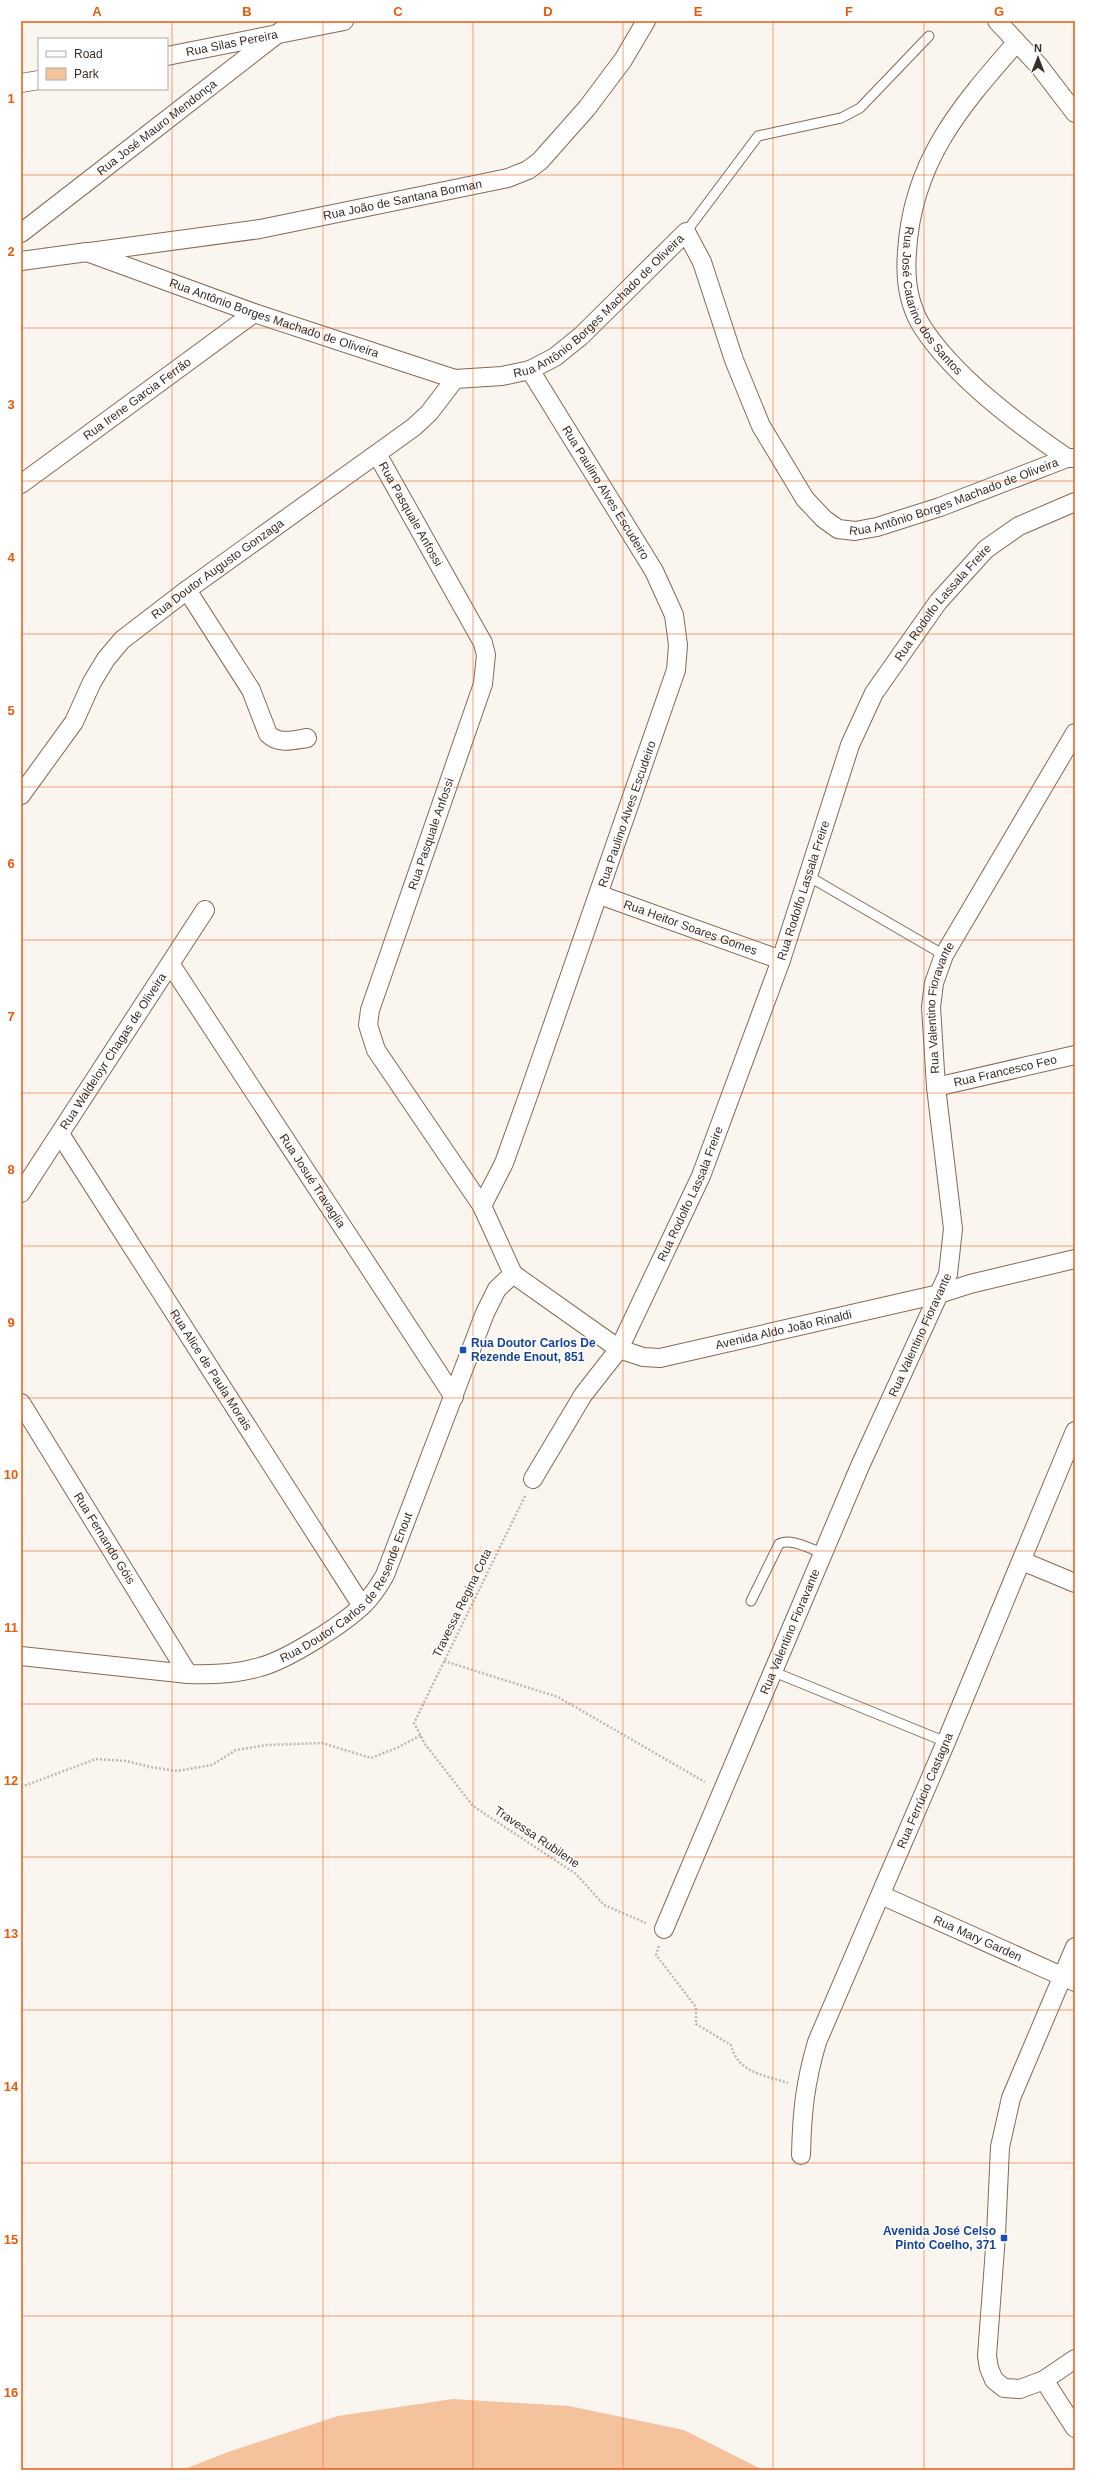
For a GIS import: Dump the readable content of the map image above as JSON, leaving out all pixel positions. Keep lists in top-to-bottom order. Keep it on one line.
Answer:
{"streets":{"street":["Rua Silas Pereira","Rua José Mauro Mendonça","Rua João de Santana Borman","Rua José Catarino dos Santos","Rua Antônio Borges Machado de Oliveira","Rua Irene Garcia Ferrão","Rua Paulino Alves Escudeiro","Rua Pasquale Anfossi","Rua Doutor Augusto Gonzaga","Rua Rodolfo Lassala Freire","Rua Heitor Soares Gomes","Rua Valentino Fioravante","Rua Waldeloyr Chagas de Oliveira","Rua Francesco Feo","Rua Josué Travaglia","Avenida Aldo João Rinaldi","Rua Alice de Paula Morais","Rua Fernando Góis","Rua Doutor Carlos de Resende Enout","Rua Ferrúcio Castagna","Rua Mary Garden"],"path":["Travessa Regina Cota","Travessa Rubilene"]},"crossings":[["Rua Silas Pereira","Rua José Mauro Mendonça"],["Rua João de Santana Borman","Rua Antônio Borges Machado de Oliveira"],["Rua José Catarino dos Santos","Rua Antônio Borges Machado de Oliveira"],["Rua Antônio Borges Machado de Oliveira","Rua Irene Garcia Ferrão"],["Rua Antônio Borges Machado de Oliveira","Rua Paulino Alves Escudeiro"],["Rua Antônio Borges Machado de Oliveira","Rua Doutor Augusto Gonzaga"],["Rua Paulino Alves Escudeiro","Rua Pasquale Anfossi"],["Rua Paulino Alves Escudeiro","Rua Heitor Soares Gomes"],["Rua Pasquale Anfossi","Rua Doutor Augusto Gonzaga"],["Rua Rodolfo Lassala Freire","Rua Heitor Soares Gomes"],["Rua Rodolfo Lassala Freire","Avenida Aldo João Rinaldi"],["Rua Rodolfo Lassala Freire","Travessa Regina Cota"],["Rua Valentino Fioravante","Rua Francesco Feo"],["Rua Valentino Fioravante","Avenida Aldo João Rinaldi"],["Rua Valentino Fioravante","Travessa Rubilene"],["Rua Waldeloyr Chagas de Oliveira","Rua Josué Travaglia"],["Rua Waldeloyr Chagas de Oliveira","Rua Alice de Paula Morais"],["Rua Josué Travaglia","Rua Doutor Carlos de Resende Enout"],["Avenida Aldo João Rinaldi","Rua Doutor Carlos de Resende Enout"],["Rua Alice de Paula Morais","Rua Doutor Carlos de Resende Enout"],["Rua Fernando Góis","Rua Doutor Carlos de Resende Enout"],["Travessa Regina Cota","Travessa Rubilene"],["Rua Ferrúcio Castagna","Rua Mary Garden"]],"places":{"transit":["Rua Doutor Carlos De Rezende Enout, 851","Avenida José Celso Pinto Coelho, 371"]},"legend":["Road","Park"],"north":"top","grid":{"columns":["A","B","C","D","E","F","G"],"rows":["1","2","3","4","5","6","7","8","9","10","11","12","13","14","15","16"]}}
